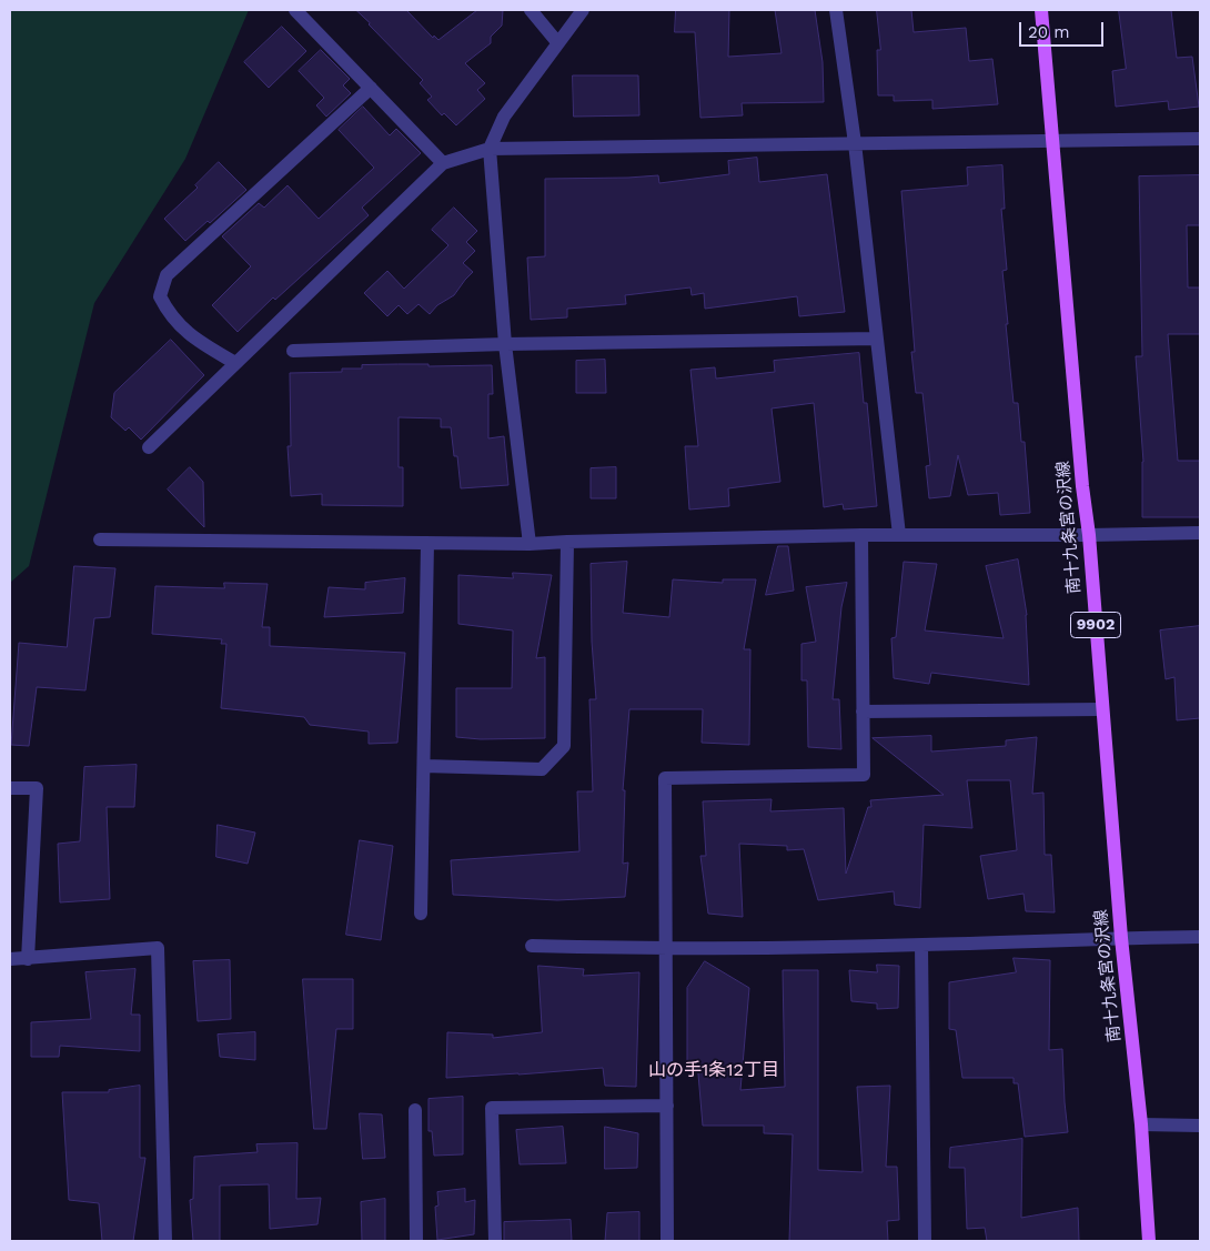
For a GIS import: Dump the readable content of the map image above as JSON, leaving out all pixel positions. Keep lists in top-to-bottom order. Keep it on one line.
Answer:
{"streets":{"main road":["南十九条宮の沢線","9902"]},"districts":["山の手1条12丁目"],"scale_bar":"20 m"}
